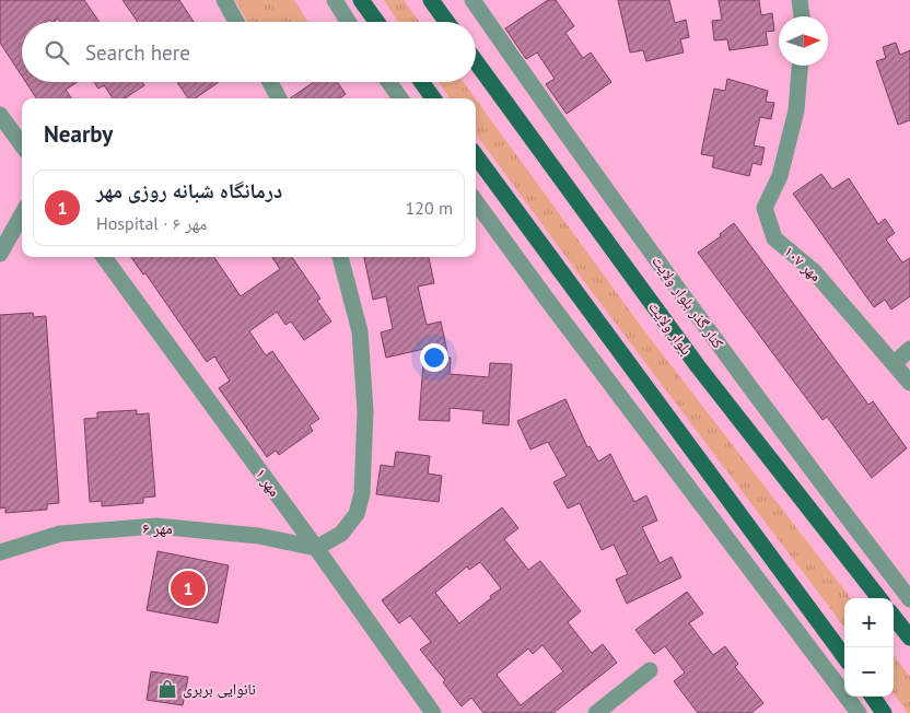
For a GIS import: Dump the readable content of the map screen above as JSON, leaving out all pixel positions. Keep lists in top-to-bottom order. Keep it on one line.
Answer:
{"streets":{"main road":["بلوار ولایت"],"street":["مهر ۱۰۷","کنار گذر بلوار ولایت","مهر ۱","مهر ۶"]},"crossings":[["مهر ۱","مهر ۶"]],"places":{"shop":["نانوایی بربری"]},"north":"right","page":{"search":"Search here","heading":"Nearby","list":[{"mark":"1","name":"درمانگاه شبانه روزی مهر","note":"Hospital · مهر ۶","value":"120 m"}],"pins":"1","map_buttons":["+","−"]}}
